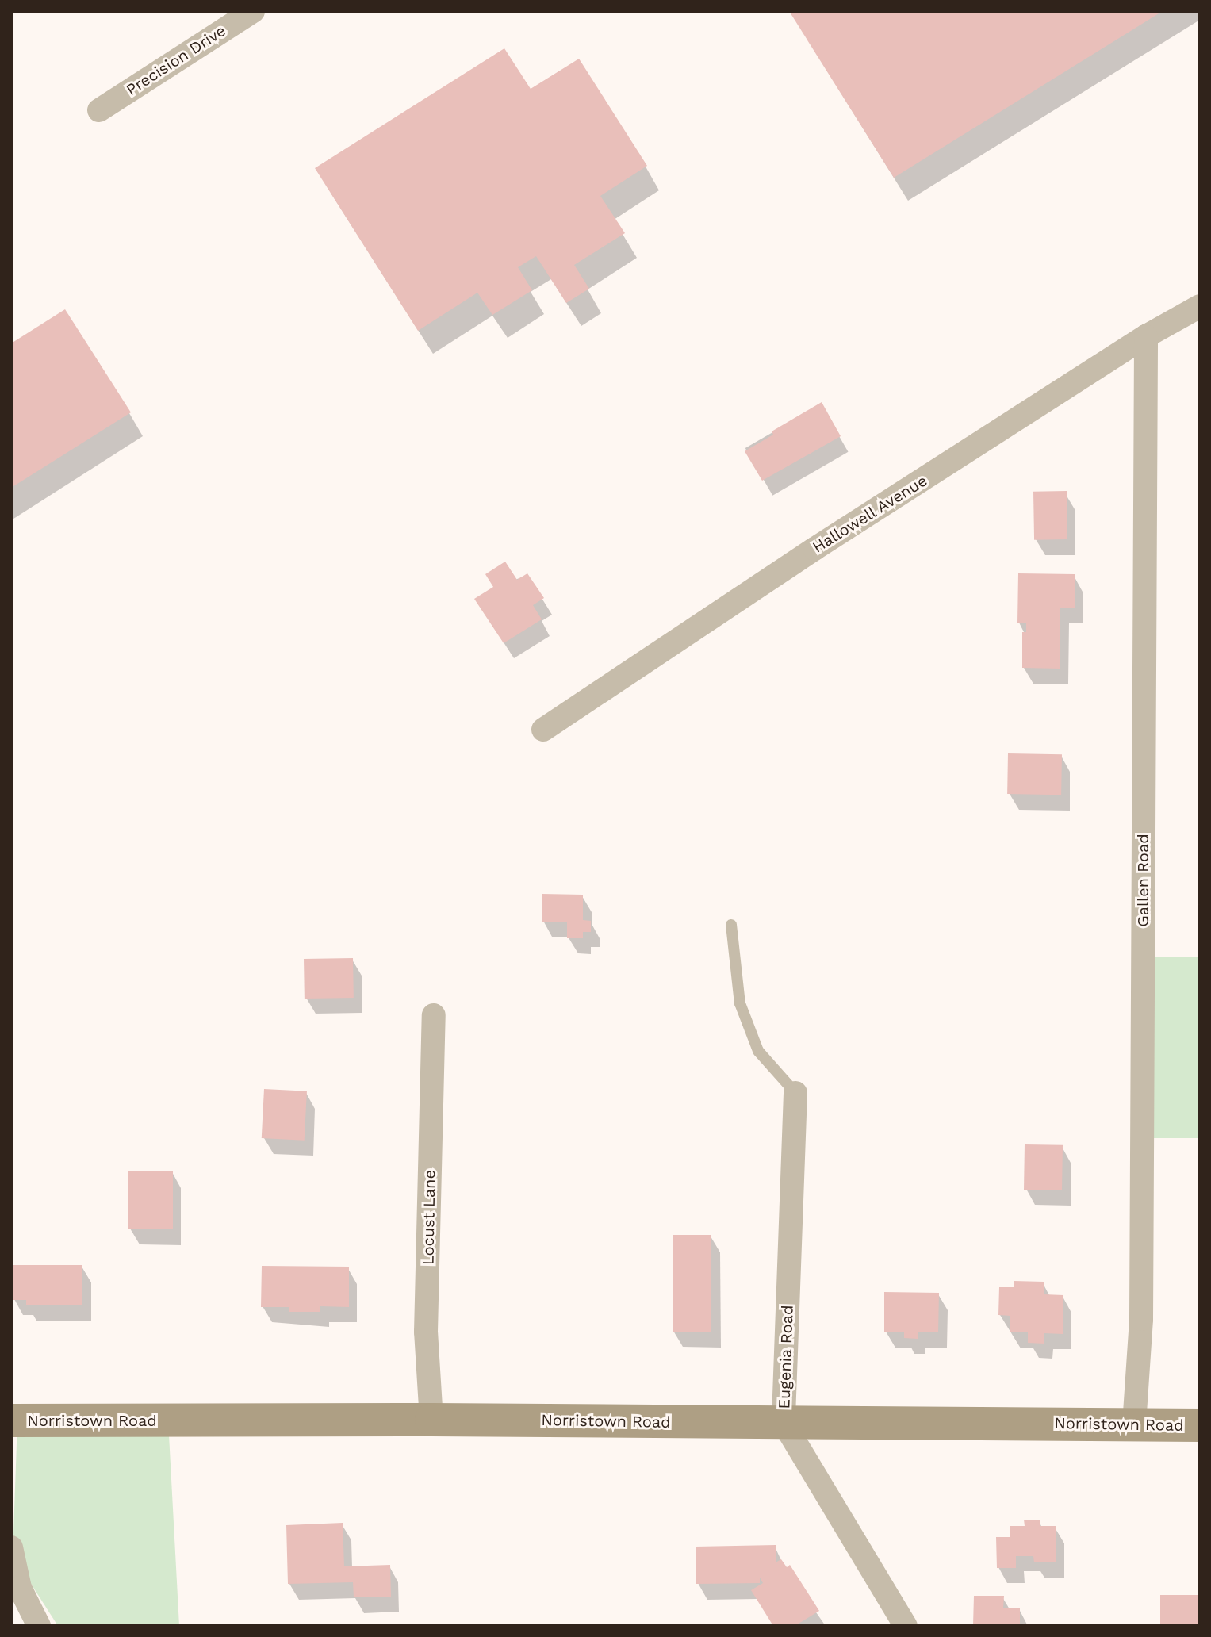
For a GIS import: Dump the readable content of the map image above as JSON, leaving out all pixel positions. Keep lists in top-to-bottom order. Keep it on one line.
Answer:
{"streets":{"main road":["Norristown Road"],"street":["Precision Drive","Hallowell Avenue","Gallen Road","Locust Lane","Eugenia Road"]},"crossings":[["Hallowell Avenue","Gallen Road"],["Gallen Road","Norristown Road"],["Locust Lane","Norristown Road"],["Eugenia Road","Norristown Road"]]}
